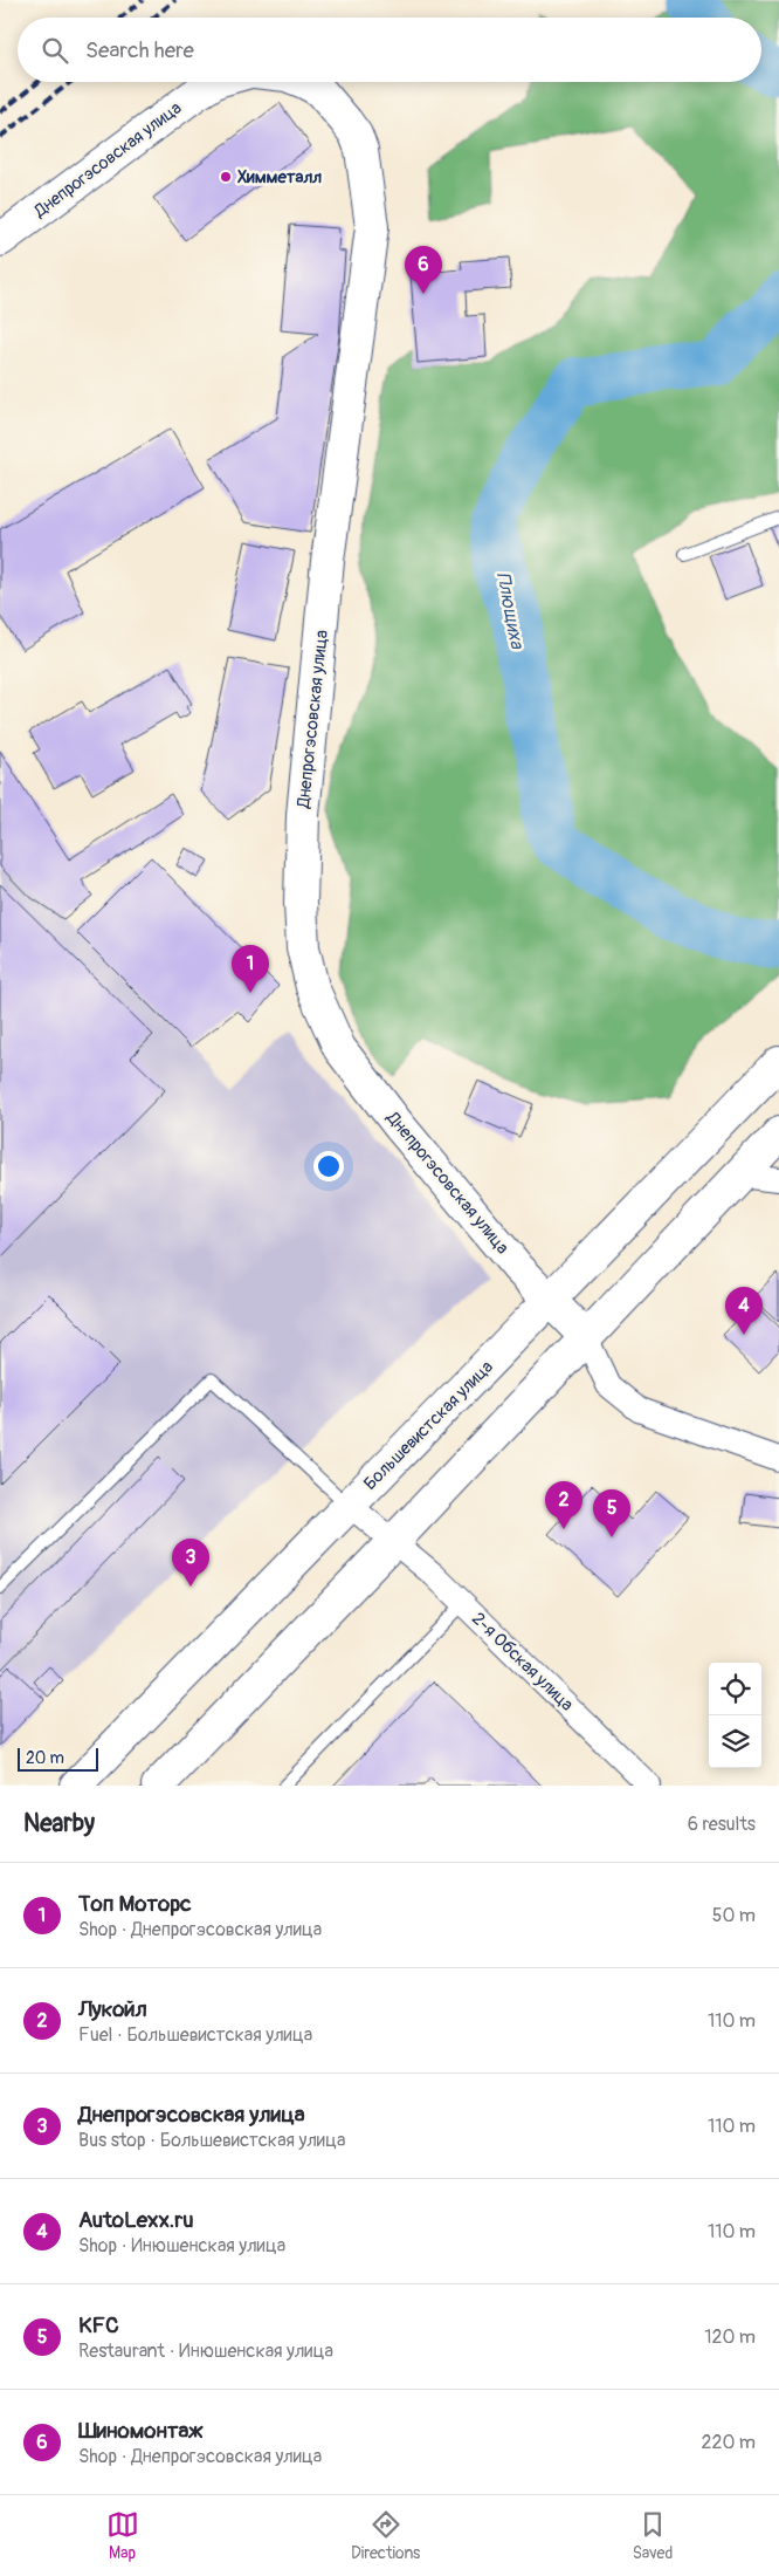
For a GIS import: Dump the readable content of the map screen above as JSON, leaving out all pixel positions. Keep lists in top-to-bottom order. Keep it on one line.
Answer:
{"streets":{"main road":["Днепрогэсовская улица","Большевистская улица"],"street":["2-я Обская улица"]},"crossings":[["Днепрогэсовская улица","Большевистская улица"],["Большевистская улица","2-я Обская улица"]],"water":["Плющиха"],"places":["Химметалл"],"scale_bar":"20 m","page":{"search":"Search here","pins":["6","1","4","2","5","3"],"scale":"20 m","heading":["Nearby","6 results"],"list":[{"mark":"1","name":"Топ Моторс","note":"Shop · Днепрогэсовская улица","value":"50 m"},{"mark":"2","name":"Лукойл","note":"Fuel · Большевистская улица","value":"110 m"},{"mark":"3","name":"Днепрогэсовская улица","note":"Bus stop · Большевистская улица","value":"110 m"},{"mark":"4","name":"AutoLexx.ru","note":"Shop · Инюшенская улица","value":"110 m"},{"mark":"5","name":"KFC","note":"Restaurant · Инюшенская улица","value":"120 m"},{"mark":"6","name":"Шиномонтаж","note":"Shop · Днепрогэсовская улица","value":"220 m"}],"nav":["Map","Directions","Saved"]}}
